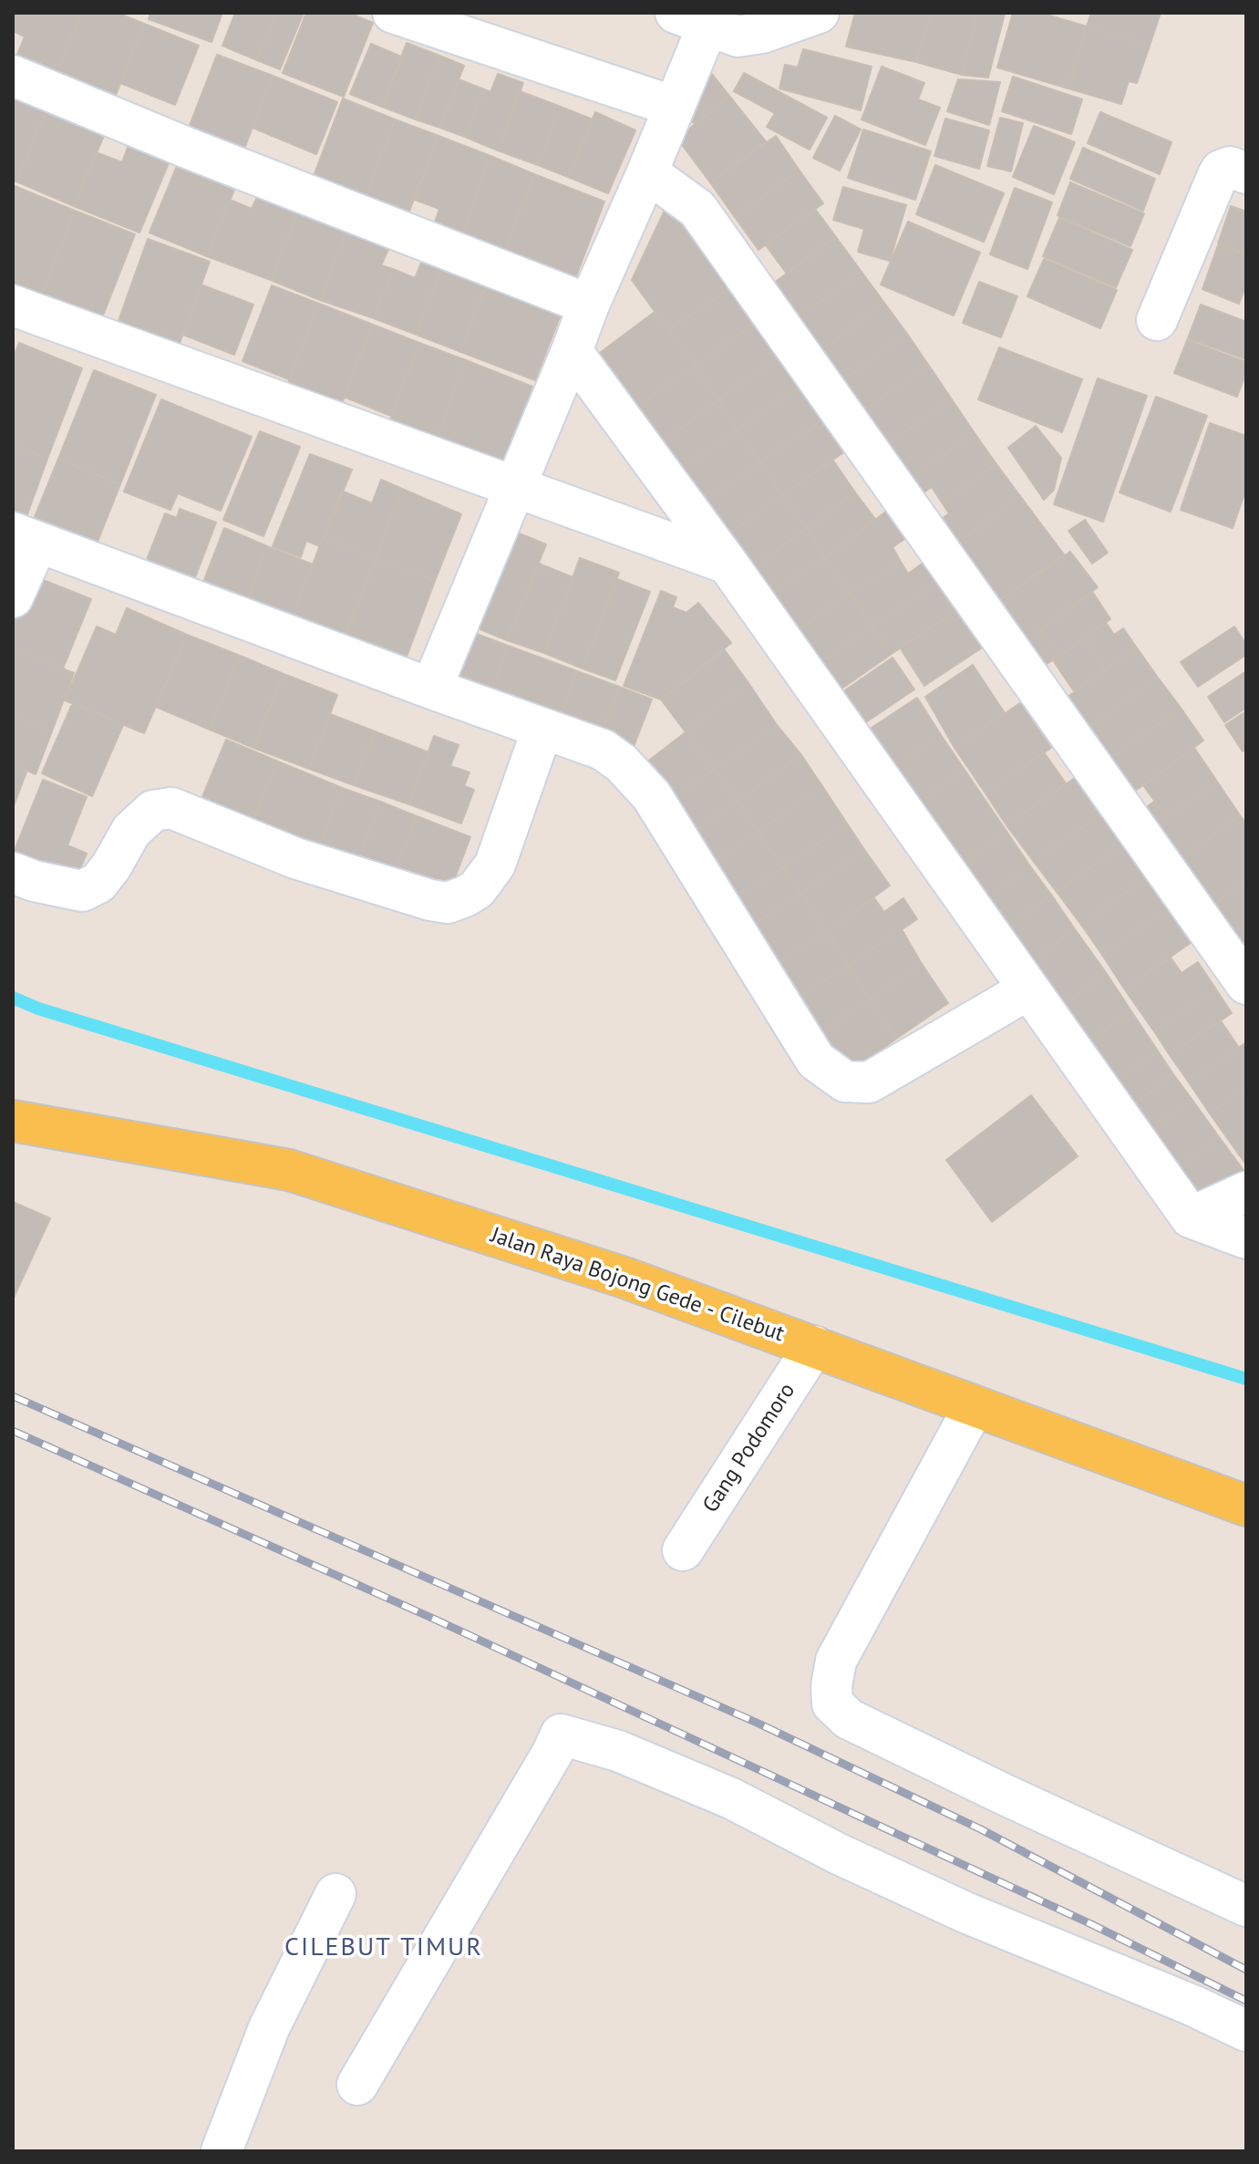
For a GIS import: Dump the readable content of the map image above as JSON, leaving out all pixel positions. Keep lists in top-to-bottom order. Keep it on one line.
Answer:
{"streets":{"main road":["Jalan Raya Bojong Gede - Cilebut"],"street":["Gang Podomoro"]},"crossings":[["Jalan Raya Bojong Gede - Cilebut","Gang Podomoro"]],"districts":["CILEBUT TIMUR"]}
